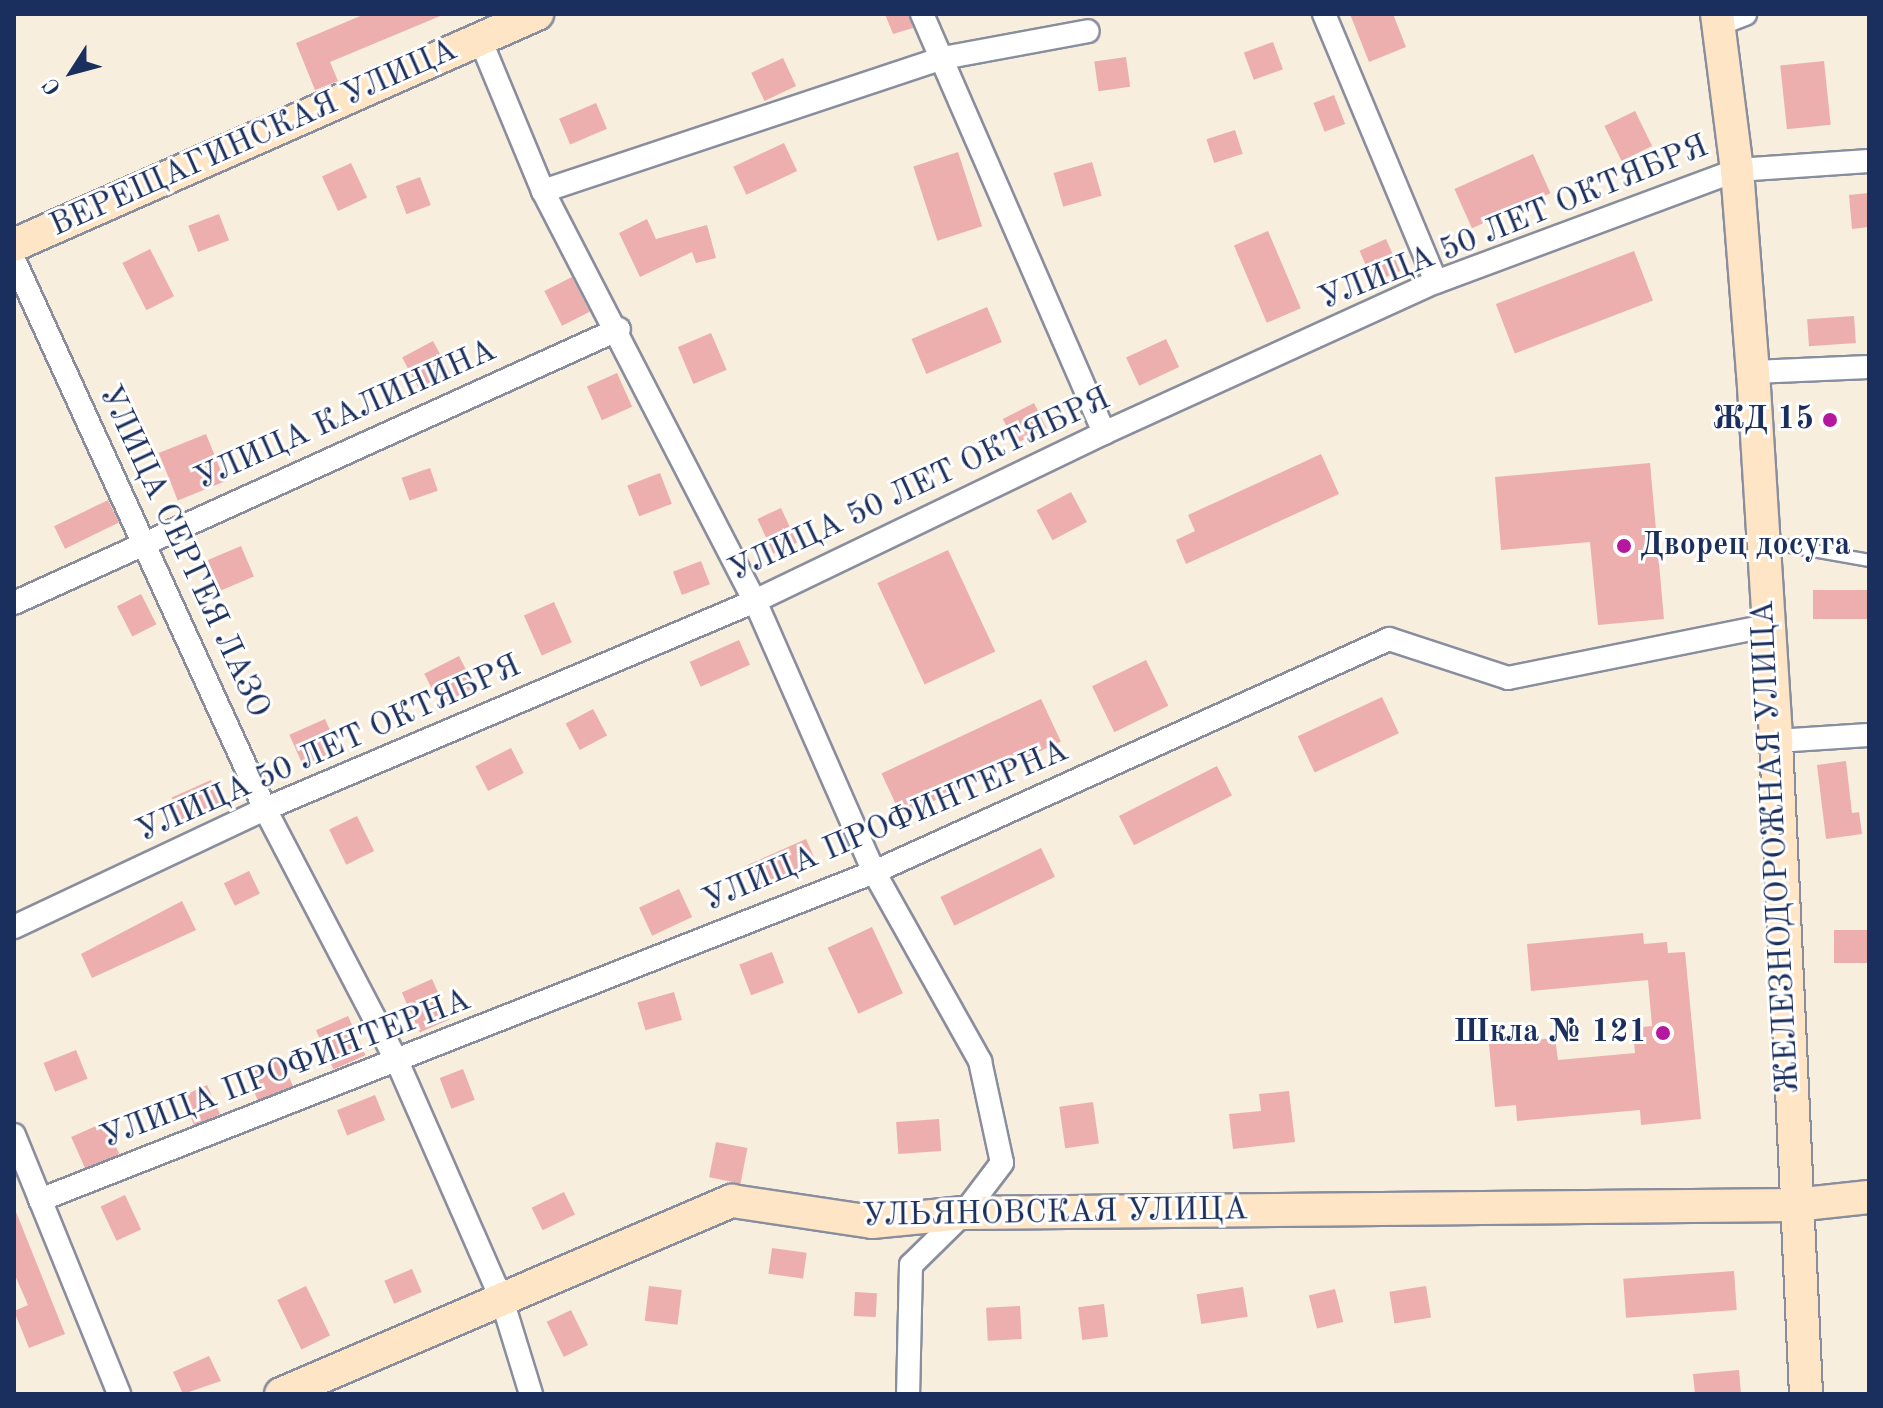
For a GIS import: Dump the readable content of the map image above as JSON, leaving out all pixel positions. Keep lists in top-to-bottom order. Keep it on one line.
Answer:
{"streets":{"street":["ВЕРЕЩАГИНСКАЯ УЛИЦА","УЛИЦА 50 ЛЕТ ОКТЯБРЯ","УЛИЦА КАЛИНИНА","УЛИЦА СЕРГЕЯ ЛАЗО","УЛИЦА ПРОФИНТЕРНА","ЖЕЛЕЗНОДОРОЖНАЯ УЛИЦА","УЛЬЯНОВСКАЯ УЛИЦА"]},"crossings":[["УЛИЦА 50 ЛЕТ ОКТЯБРЯ","УЛИЦА СЕРГЕЯ ЛАЗО"],["УЛИЦА 50 ЛЕТ ОКТЯБРЯ","ЖЕЛЕЗНОДОРОЖНАЯ УЛИЦА"],["УЛИЦА КАЛИНИНА","УЛИЦА СЕРГЕЯ ЛАЗО"],["УЛИЦА СЕРГЕЯ ЛАЗО","УЛИЦА ПРОФИНТЕРНА"],["УЛИЦА СЕРГЕЯ ЛАЗО","УЛЬЯНОВСКАЯ УЛИЦА"],["УЛИЦА ПРОФИНТЕРНА","ЖЕЛЕЗНОДОРОЖНАЯ УЛИЦА"],["ЖЕЛЕЗНОДОРОЖНАЯ УЛИЦА","УЛЬЯНОВСКАЯ УЛИЦА"]],"places":["ЖД 15","Дворец досуга","Шкла № 121"],"north":"bottom left"}
